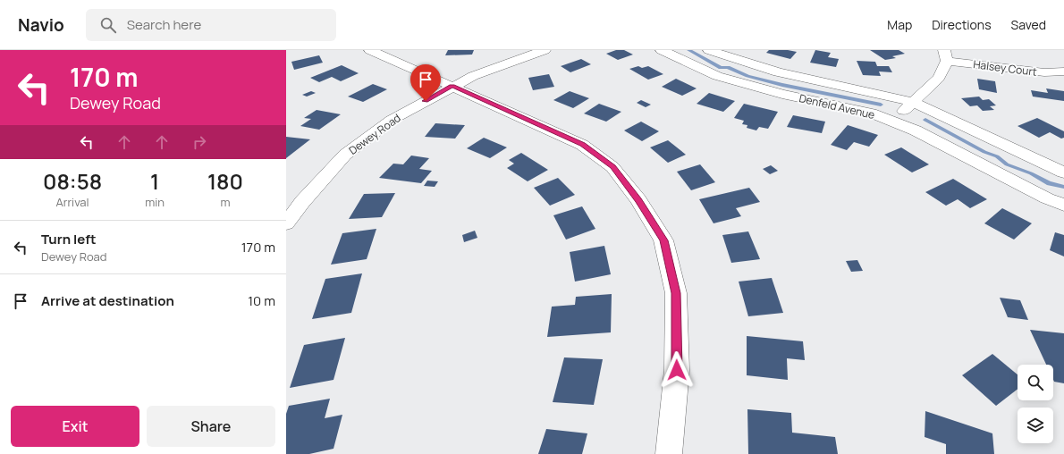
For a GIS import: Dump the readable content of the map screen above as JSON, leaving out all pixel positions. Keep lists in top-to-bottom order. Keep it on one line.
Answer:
{"streets":{"street":["Halsey Court","Denfeld Avenue","Dewey Road"]},"page":{"header":"Navio","search":"Search here","nav":["Map","Directions","Saved"],"turn":["170 m","Dewey Road"],"eta":["08:58","Arrival","1","min","180","m"],"list":[{"name":"Turn left","note":"Dewey Road","value":"170 m"},{"name":"Arrive at destination","value":"10 m"}],"buttons":["Exit","Share"]}}
